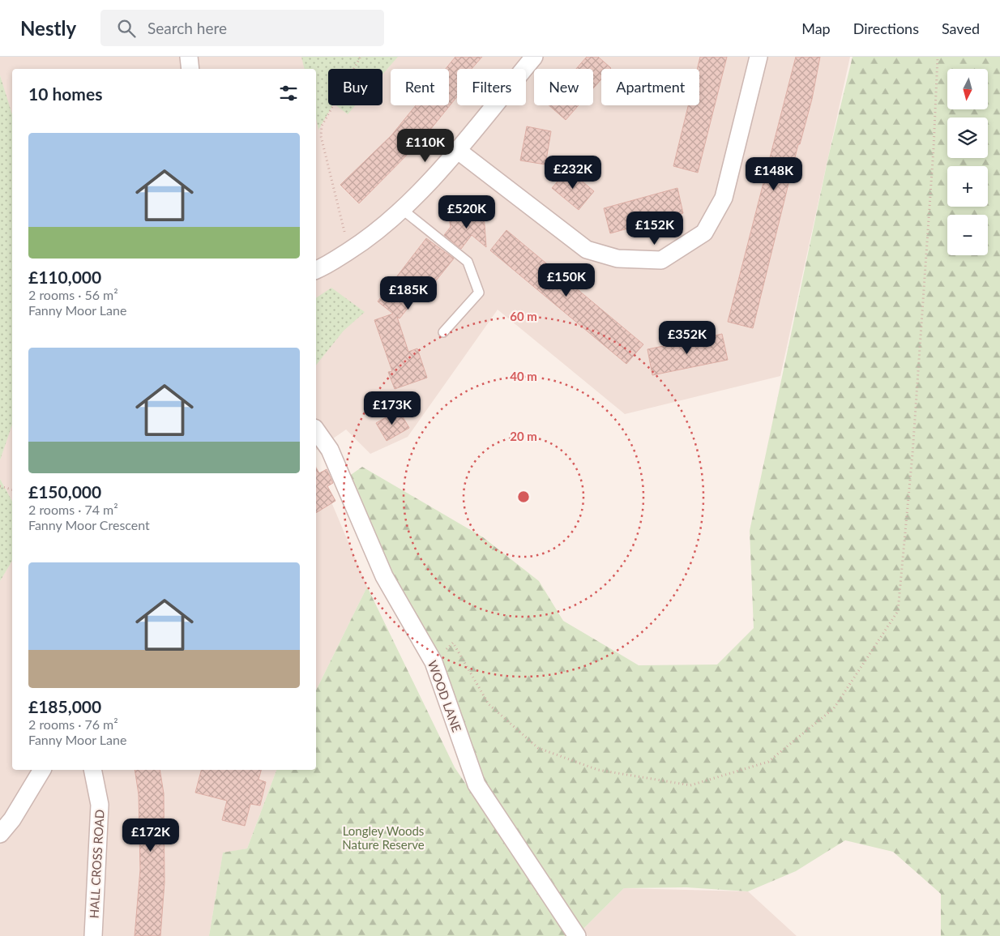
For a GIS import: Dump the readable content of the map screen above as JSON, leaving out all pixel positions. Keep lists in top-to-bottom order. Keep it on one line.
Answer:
{"streets":{"street":["WOOD LANE","HALL CROSS ROAD"]},"parks":["Longley Woods Nature Reserve"],"north":"bottom","page":{"header":"Nestly","search":"Search here","nav":["Map","Directions","Saved"],"map_buttons":["+","−"],"chip":["Buy","Rent","Filters","New","Apartment"],"heading":"10 homes","list":[{"name":"£110,000","note":"2 rooms · 56 m² · Fanny Moor Lane"},{"name":"£150,000","note":"2 rooms · 74 m² · Fanny Moor Crescent"},{"name":"£185,000","note":"2 rooms · 76 m² · Fanny Moor Lane"}],"price":["£110K","£232K","£148K","£520K","£152K","£150K","£185K","£352K","£173K","£172K"]},"rings":["60 m","40 m","20 m"]}
